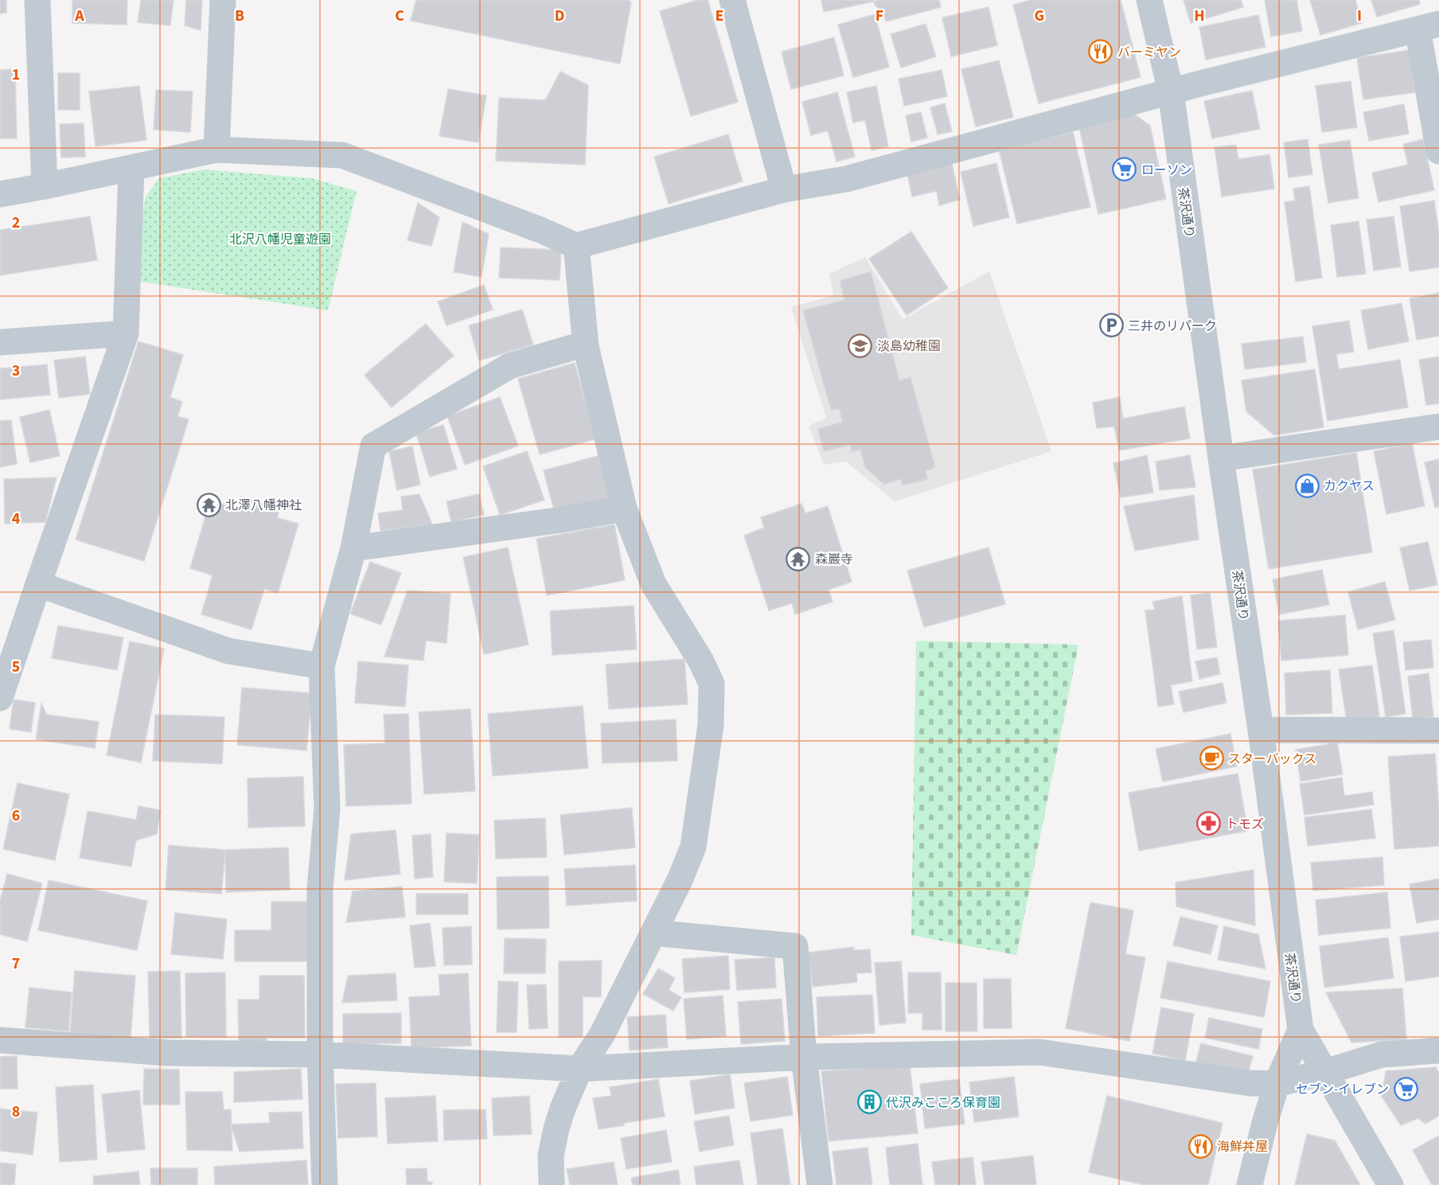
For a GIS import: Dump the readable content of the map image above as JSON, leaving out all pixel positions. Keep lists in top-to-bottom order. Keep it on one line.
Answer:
{"streets":{"street":["茶沢通り"]},"parks":["北沢八幡児童遊園"],"places":{"restaurant":["バーミヤン","海鮮丼屋"],"supermarket":["ローソン","セブン-イレブン"],"parking":["三井のリパーク"],"school or university":["淡島幼稚園"],"shop":["カクヤス"],"temple":["北澤八幡神社","森巖寺"],"cafe":["スターバックス"],"pharmacy":["トモズ"],"building":["代沢みこころ保育園"]},"grid":{"columns":["A","B","C","D","E","F","G","H","I"],"rows":["1","2","3","4","5","6","7","8"]}}
